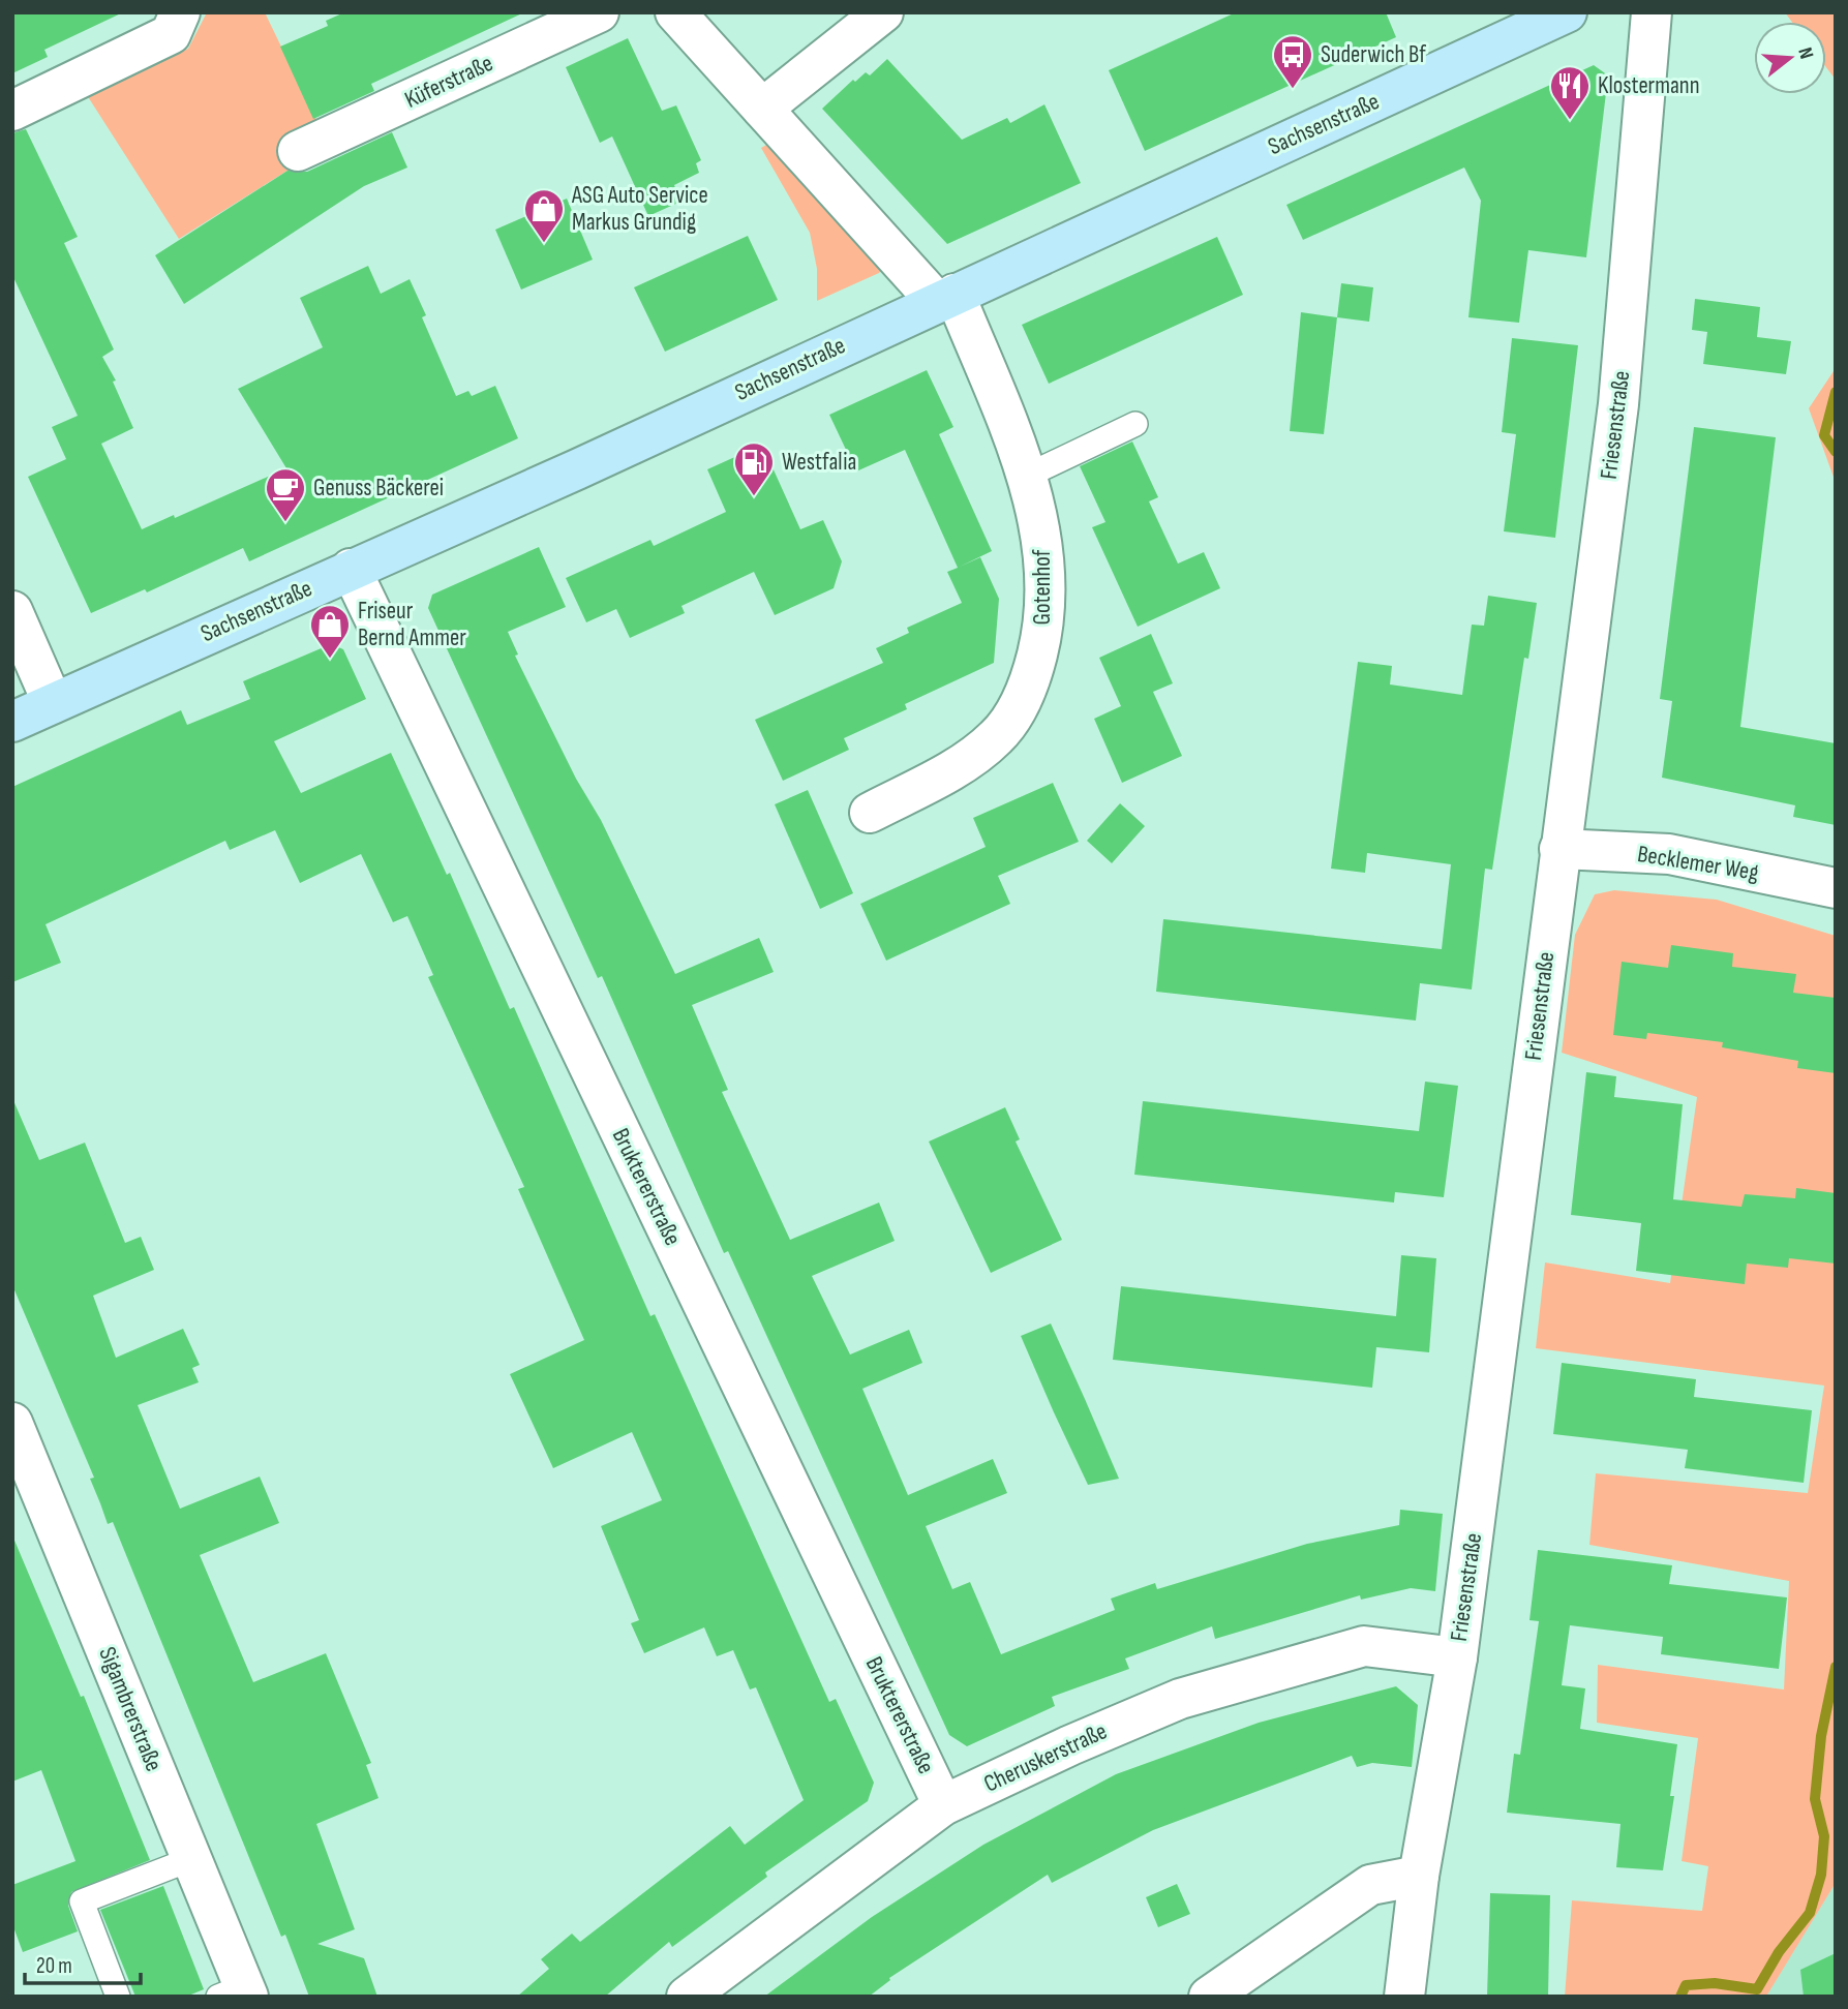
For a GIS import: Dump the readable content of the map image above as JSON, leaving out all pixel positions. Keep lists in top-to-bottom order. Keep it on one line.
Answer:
{"streets":{"street":["Küferstraße","Sachsenstraße","Friesenstraße","Gotenhof","Becklemer Weg","Bruktererstraße","Sigambrerstraße","Cheruskerstraße"]},"crossings":[["Sachsenstraße","Gotenhof"],["Sachsenstraße","Bruktererstraße"],["Friesenstraße","Becklemer Weg"],["Friesenstraße","Cheruskerstraße"],["Bruktererstraße","Cheruskerstraße"]],"places":{"bus stop":["Suderwich Bf"],"restaurant":["Klostermann"],"shop":["ASG Auto Service Markus Grundig","Friseur Bernd Ammer"],"fuel station":["Westfalia"],"cafe":["Genuss Bäckerei"]},"scale_bar":"20 m","north":"right"}
